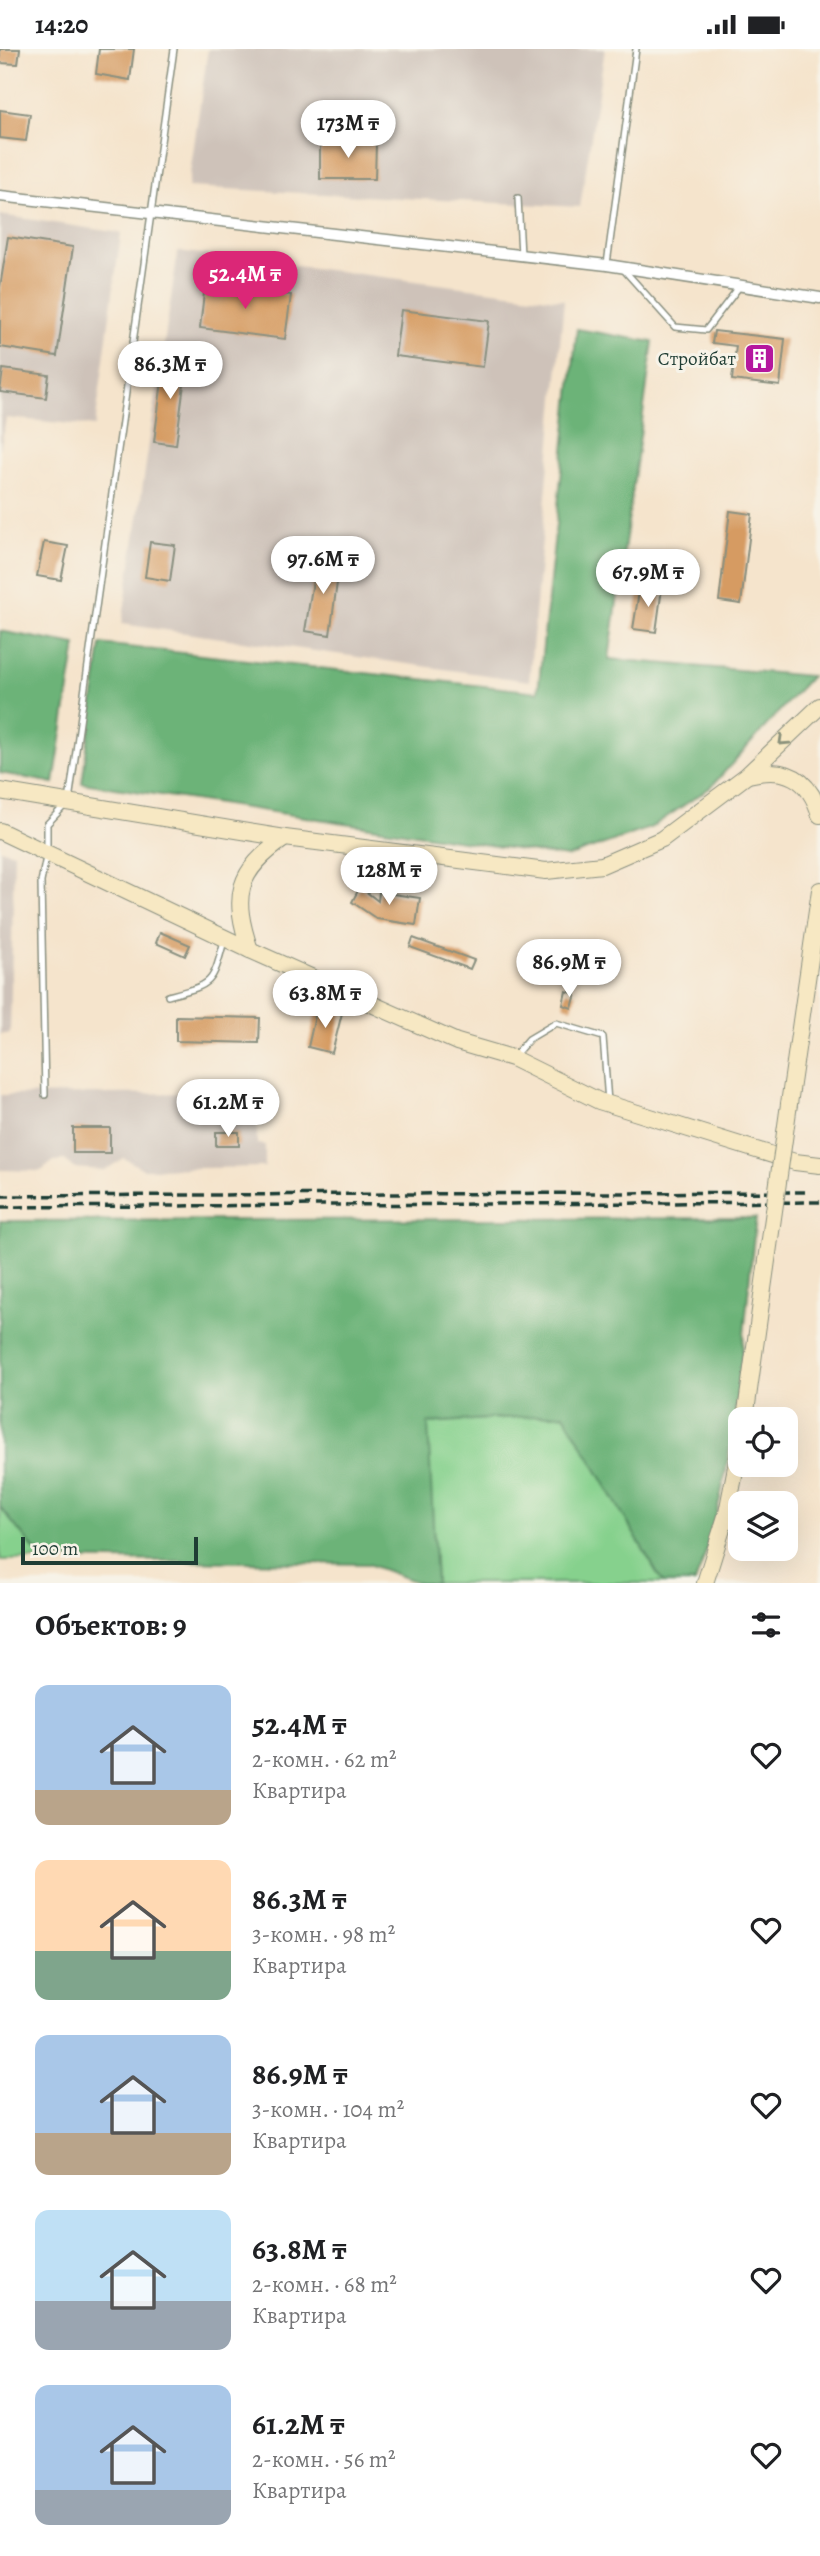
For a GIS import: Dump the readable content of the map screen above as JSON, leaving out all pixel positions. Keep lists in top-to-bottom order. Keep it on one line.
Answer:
{"places":{"building":["Стройбат"]},"scale_bar":"100 m","page":{"status":"14:20","price":["173M ₸","52.4M ₸","86.3M ₸","97.6M ₸","67.9M ₸","128M ₸","86.9M ₸","63.8M ₸","61.2M ₸"],"scale":"100 m","heading":"Объектов: 9","list":[{"name":"52.4M ₸","note":"2-комн. · 62 m² · Квартира"},{"name":"86.3M ₸","note":"3-комн. · 98 m² · Квартира"},{"name":"86.9M ₸","note":"3-комн. · 104 m² · Квартира"},{"name":"63.8M ₸","note":"2-комн. · 68 m² · Квартира"},{"name":"61.2M ₸","note":"2-комн. · 56 m² · Квартира"}]}}
